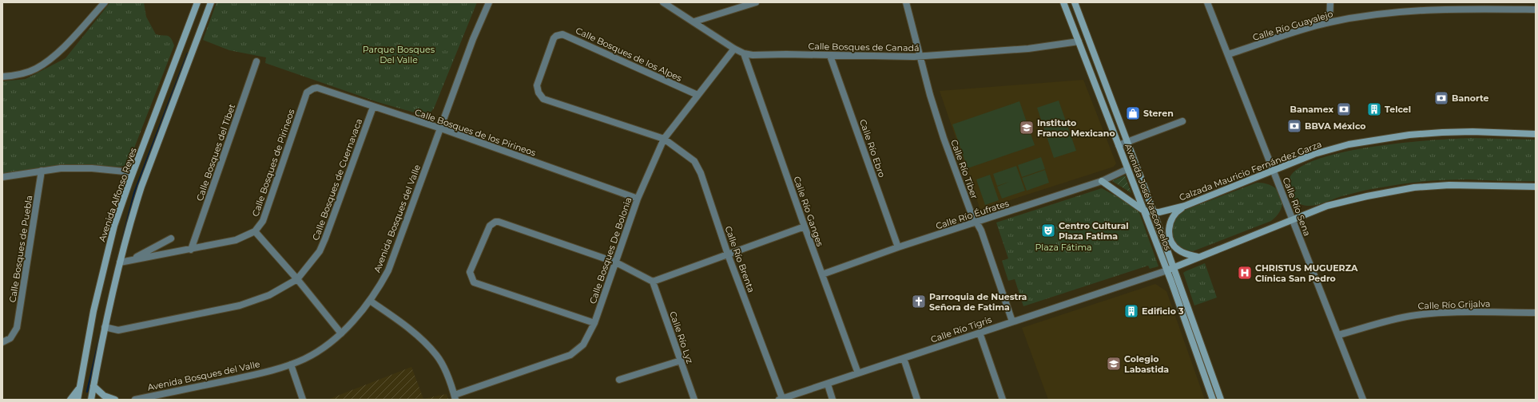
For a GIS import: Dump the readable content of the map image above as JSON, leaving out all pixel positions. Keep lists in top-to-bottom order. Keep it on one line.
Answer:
{"streets":{"main road":["Calzada Mauricio Fernández Garza","Avenida Alfonso Reyes","Avenida José Vasconcelos"],"street":["Calle Río Guayalejo","Calle Bosques de Canadá","Calle Bosques de los Alpes","Calle Bosques de los Pirineos","Calle Río Ebro","Calle Bosques del Tíbet","Calle Bosques de Pirineos","Calle Río Tiber","Calle Bosques de Cuernavaca","Calle Río Sena","Calle Río Ganges","Calle Río Éufrates","Avenida Bosques del Valle","Calle Bosques de Puebla","Calle Bosques De Bolonia","Calle Río Brenta","Calle Río Grijalva","Calle Río Tigris","Calle Río Lyz"]},"crossings":[["Calle Río Guayalejo","Calle Río Sena"],["Calle Bosques de Canadá","Calle Río Ebro"],["Calle Bosques de Canadá","Calle Río Tiber"],["Calle Bosques de Canadá","Avenida José Vasconcelos"],["Calle Bosques de Canadá","Calle Río Ganges"],["Calle Bosques de Canadá","Calle Bosques De Bolonia"],["Calle Bosques de los Alpes","Calle Bosques De Bolonia"],["Calle Bosques de los Alpes","Calle Río Brenta"],["Calle Bosques de los Pirineos","Calle Bosques de Pirineos"],["Calle Bosques de los Pirineos","Calle Bosques de Cuernavaca"],["Calle Bosques de los Pirineos","Avenida Bosques del Valle"],["Calle Bosques de los Pirineos","Calle Bosques De Bolonia"],["Calle Río Ebro","Calle Río Éufrates"],["Calle Río Tiber","Calle Río Éufrates"],["Calle Río Tiber","Calle Río Tigris"],["Calzada Mauricio Fernández Garza","Avenida José Vasconcelos"],["Calzada Mauricio Fernández Garza","Calle Río Sena"],["Avenida José Vasconcelos","Calle Río Éufrates"],["Avenida José Vasconcelos","Calle Río Tigris"],["Calle Río Sena","Calle Río Grijalva"],["Calle Río Ganges","Calle Río Éufrates"],["Calle Río Ganges","Calle Río Tigris"],["Calle Bosques De Bolonia","Calle Río Brenta"],["Calle Río Brenta","Calle Río Tigris"]],"parks":["Parque Bosques Del Valle","Plaza Fátima"],"places":{"bank":["Banorte","Banamex","BBVA México"],"building":["Telcel","Edificio 3"],"shop":["Steren"],"school or university":["Instituto Franco Mexicano","Colegio Labastida"],"theatre":["Centro Cultural Plaza Fatima"],"hospital":["CHRISTUS MUGUERZA Clínica San Pedro"],"church":["Parroquia de Nuestra Señora de Fatima"]}}
